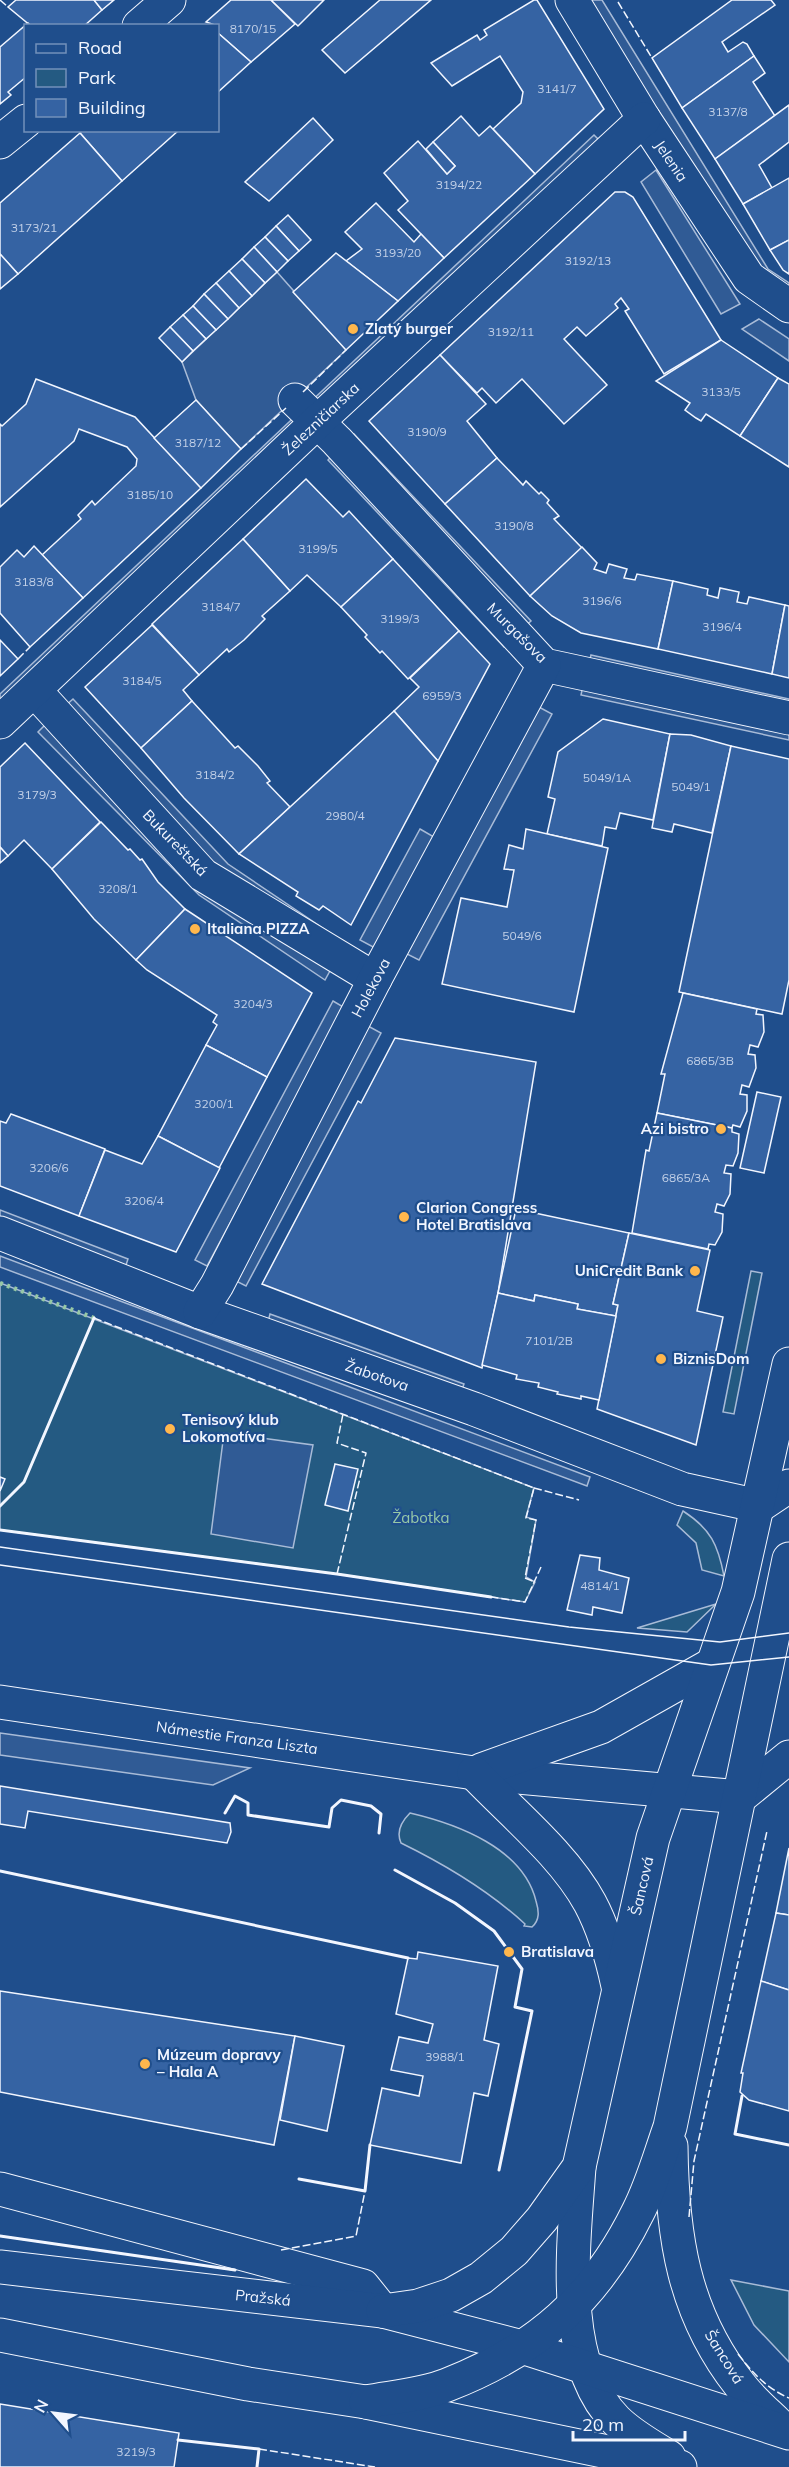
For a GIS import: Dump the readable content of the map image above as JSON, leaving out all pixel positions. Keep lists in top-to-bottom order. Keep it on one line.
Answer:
{"streets":{"street":["Jelenia","Železničiarska","Murgašova","Bukureštská","Holekova","Žabotova","Námestie Franza Liszta","Šancová","Pražská"]},"crossings":[["Jelenia","Železničiarska"],["Železničiarska","Murgašova"],["Železničiarska","Bukureštská"],["Murgašova","Holekova"],["Bukureštská","Holekova"],["Holekova","Žabotova"],["Žabotova","Šancová"],["Námestie Franza Liszta","Šancová"],["Šancová","Pražská"]],"parks":["Žabotka"],"places":["Zlatý burger","Italiana PIZZA","Azi bistro","Clarion Congress Hotel Bratislava","UniCredit Bank","BiznisDom","Tenisový klub Lokomotíva","Bratislava","Múzeum dopravy – Hala A"],"house_numbers":["8170/15","3141/7","3137/8","3194/22","3173/21","3193/20","3192/13","3192/11","3133/5","3190/9","3187/12","3185/10","3190/8","3199/5","3183/8","3196/6","3184/7","3199/3","3196/4","3184/5","6959/3","3184/2","5049/1A","5049/1","3179/3","2980/4","3208/1","5049/6","3204/3","6865/3B","3200/1","3206/6","6865/3A","3206/4","7101/2B","4814/1","3988/1","3219/3"],"legend":["Road","Park","Building"],"scale_bar":"20 m","north":"top left"}
